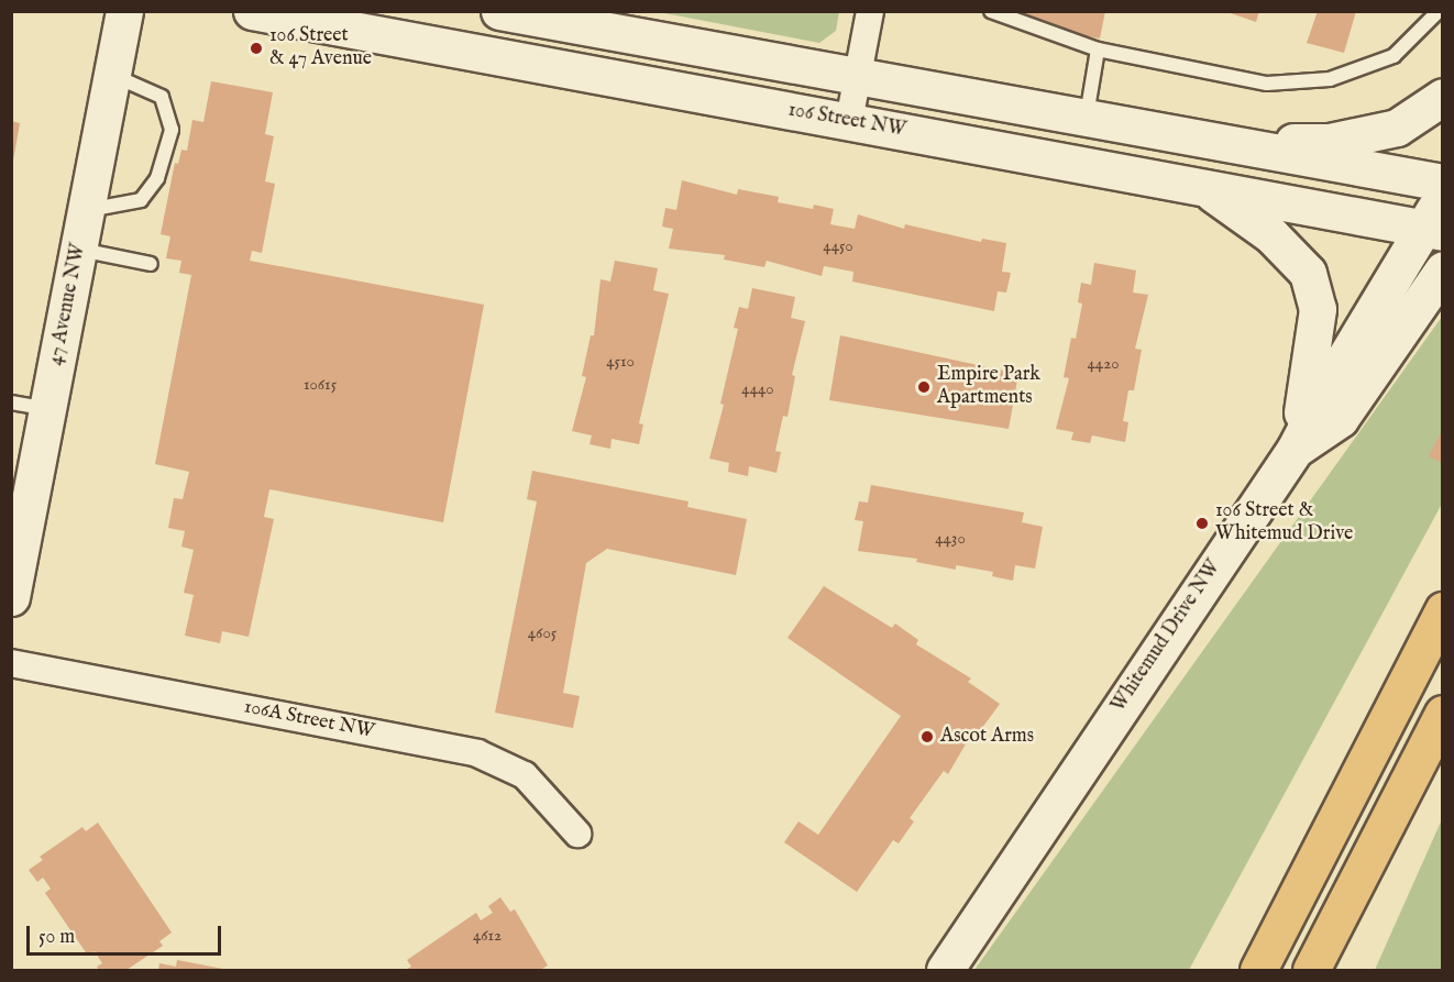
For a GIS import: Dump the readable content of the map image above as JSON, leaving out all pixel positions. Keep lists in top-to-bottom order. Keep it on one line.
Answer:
{"streets":{"street":["106 Street NW","47 Avenue NW","Whitemud Drive NW","106A Street NW"]},"crossings":[["106 Street NW","Whitemud Drive NW"]],"places":["106 Street & 47 Avenue","Empire Park Apartments","106 Street & Whitemud Drive","Ascot Arms"],"house_numbers":["4450","4510","4420","10615","4440","4430","4605","4612"],"scale_bar":"50 m"}
